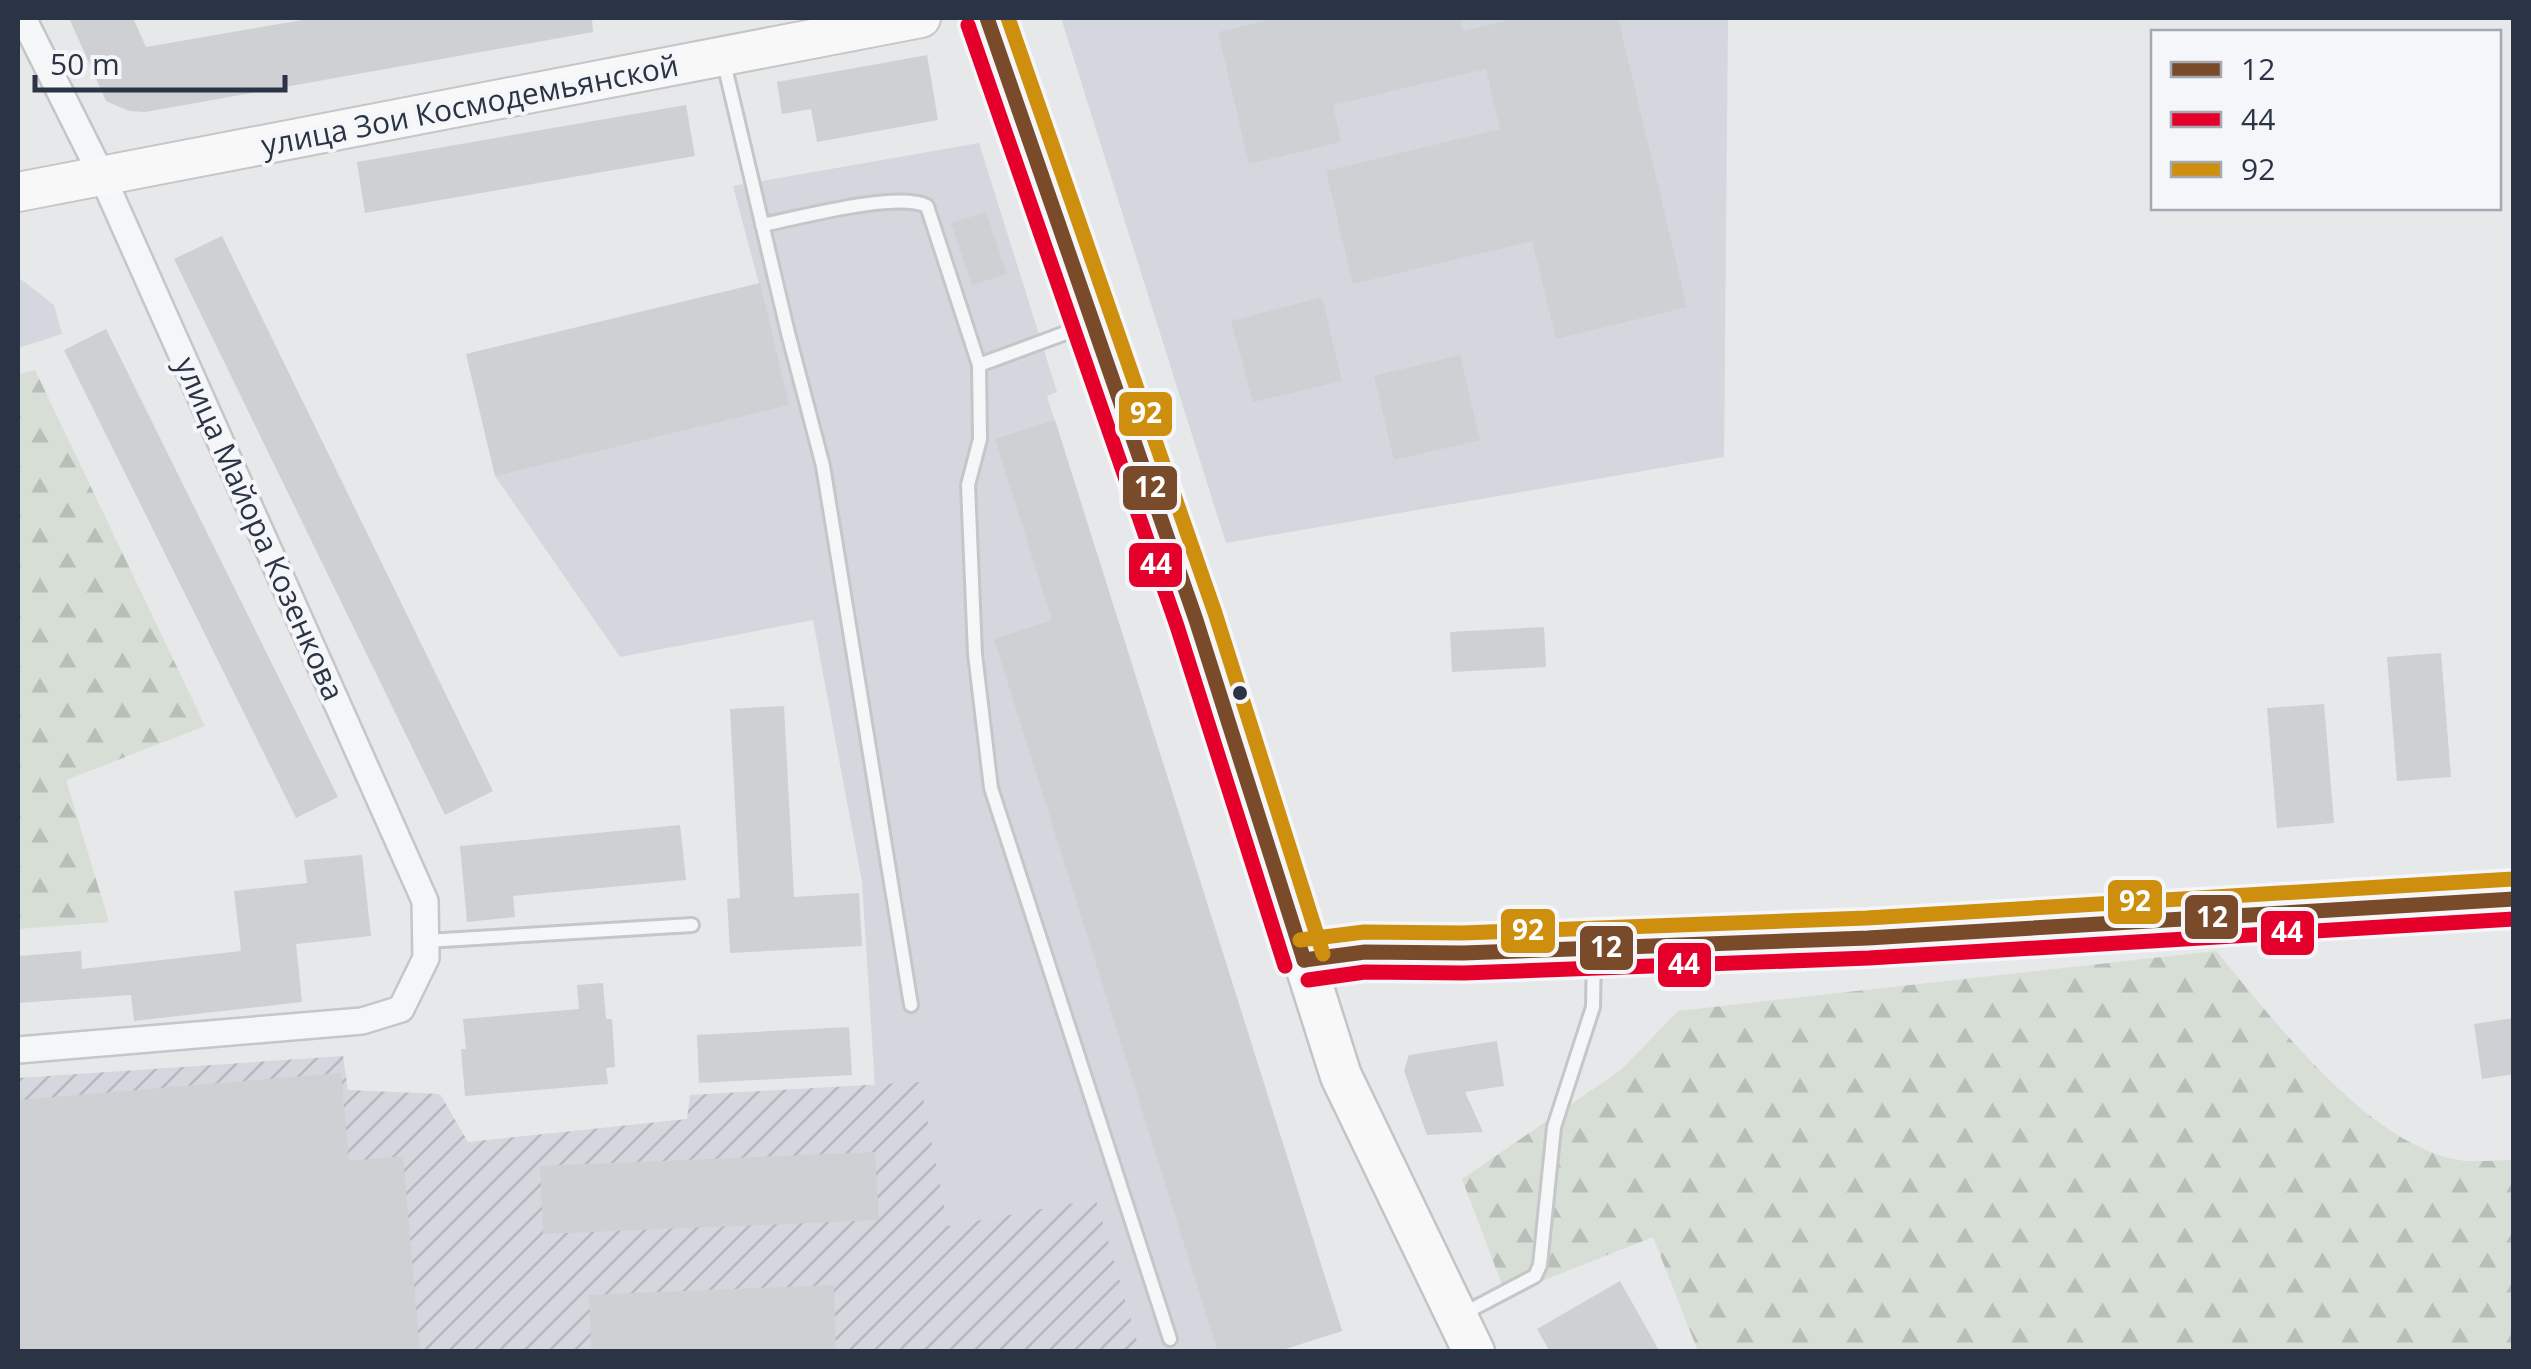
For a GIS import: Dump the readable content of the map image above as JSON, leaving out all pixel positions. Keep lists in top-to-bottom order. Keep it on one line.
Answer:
{"streets":{"main road":["улица Зои Космодемьянской"],"street":["улица Майора Козенкова"]},"crossings":[["улица Зои Космодемьянской","улица Майора Козенкова"]],"lines":["transit line 12","transit line 92","transit line 44"],"legend":["12","44","92"],"scale_bar":"50 m"}
